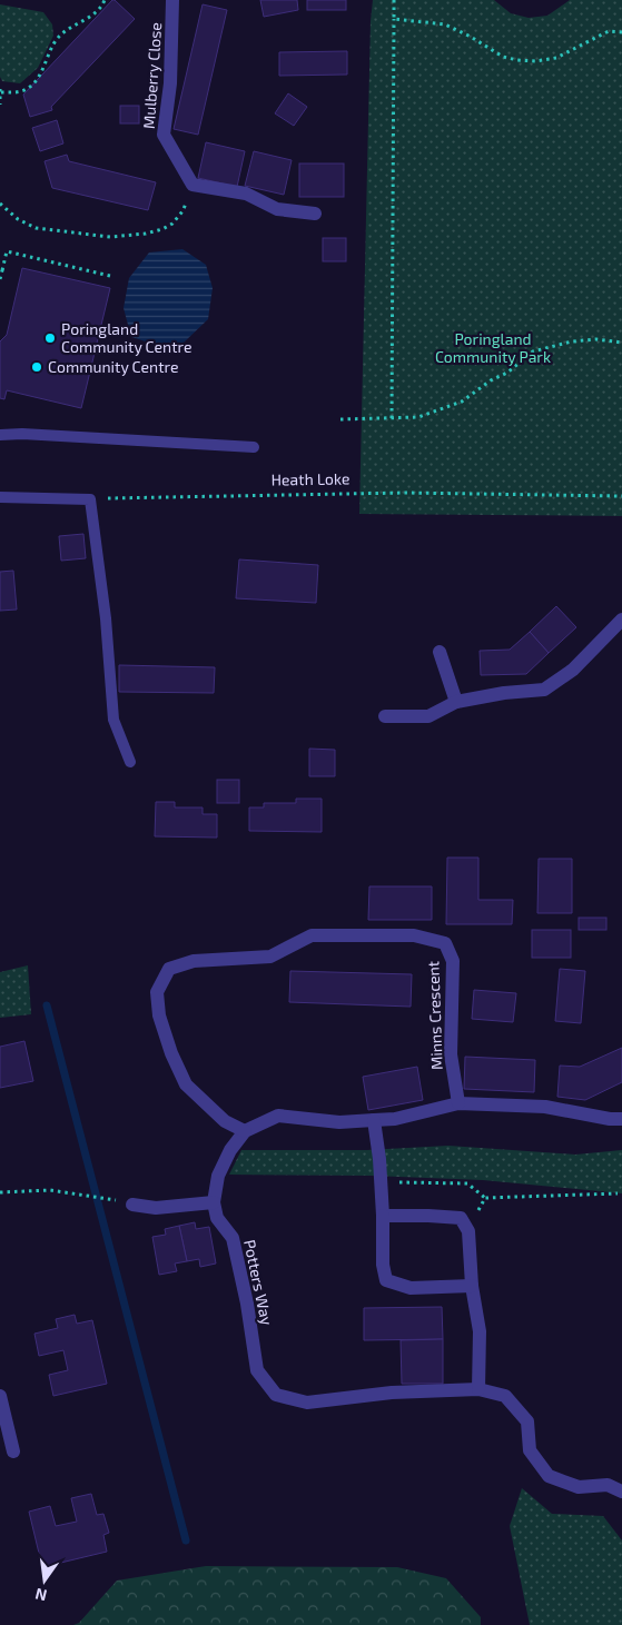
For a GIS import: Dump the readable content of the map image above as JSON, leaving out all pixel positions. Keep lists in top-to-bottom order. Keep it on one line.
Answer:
{"streets":{"street":["Mulberry Close","Minns Crescent","Potters Way"],"path":["Heath Loke"]},"parks":["Poringland Community Park"],"places":["Poringland Community Centre","Community Centre"],"north":"bottom"}
